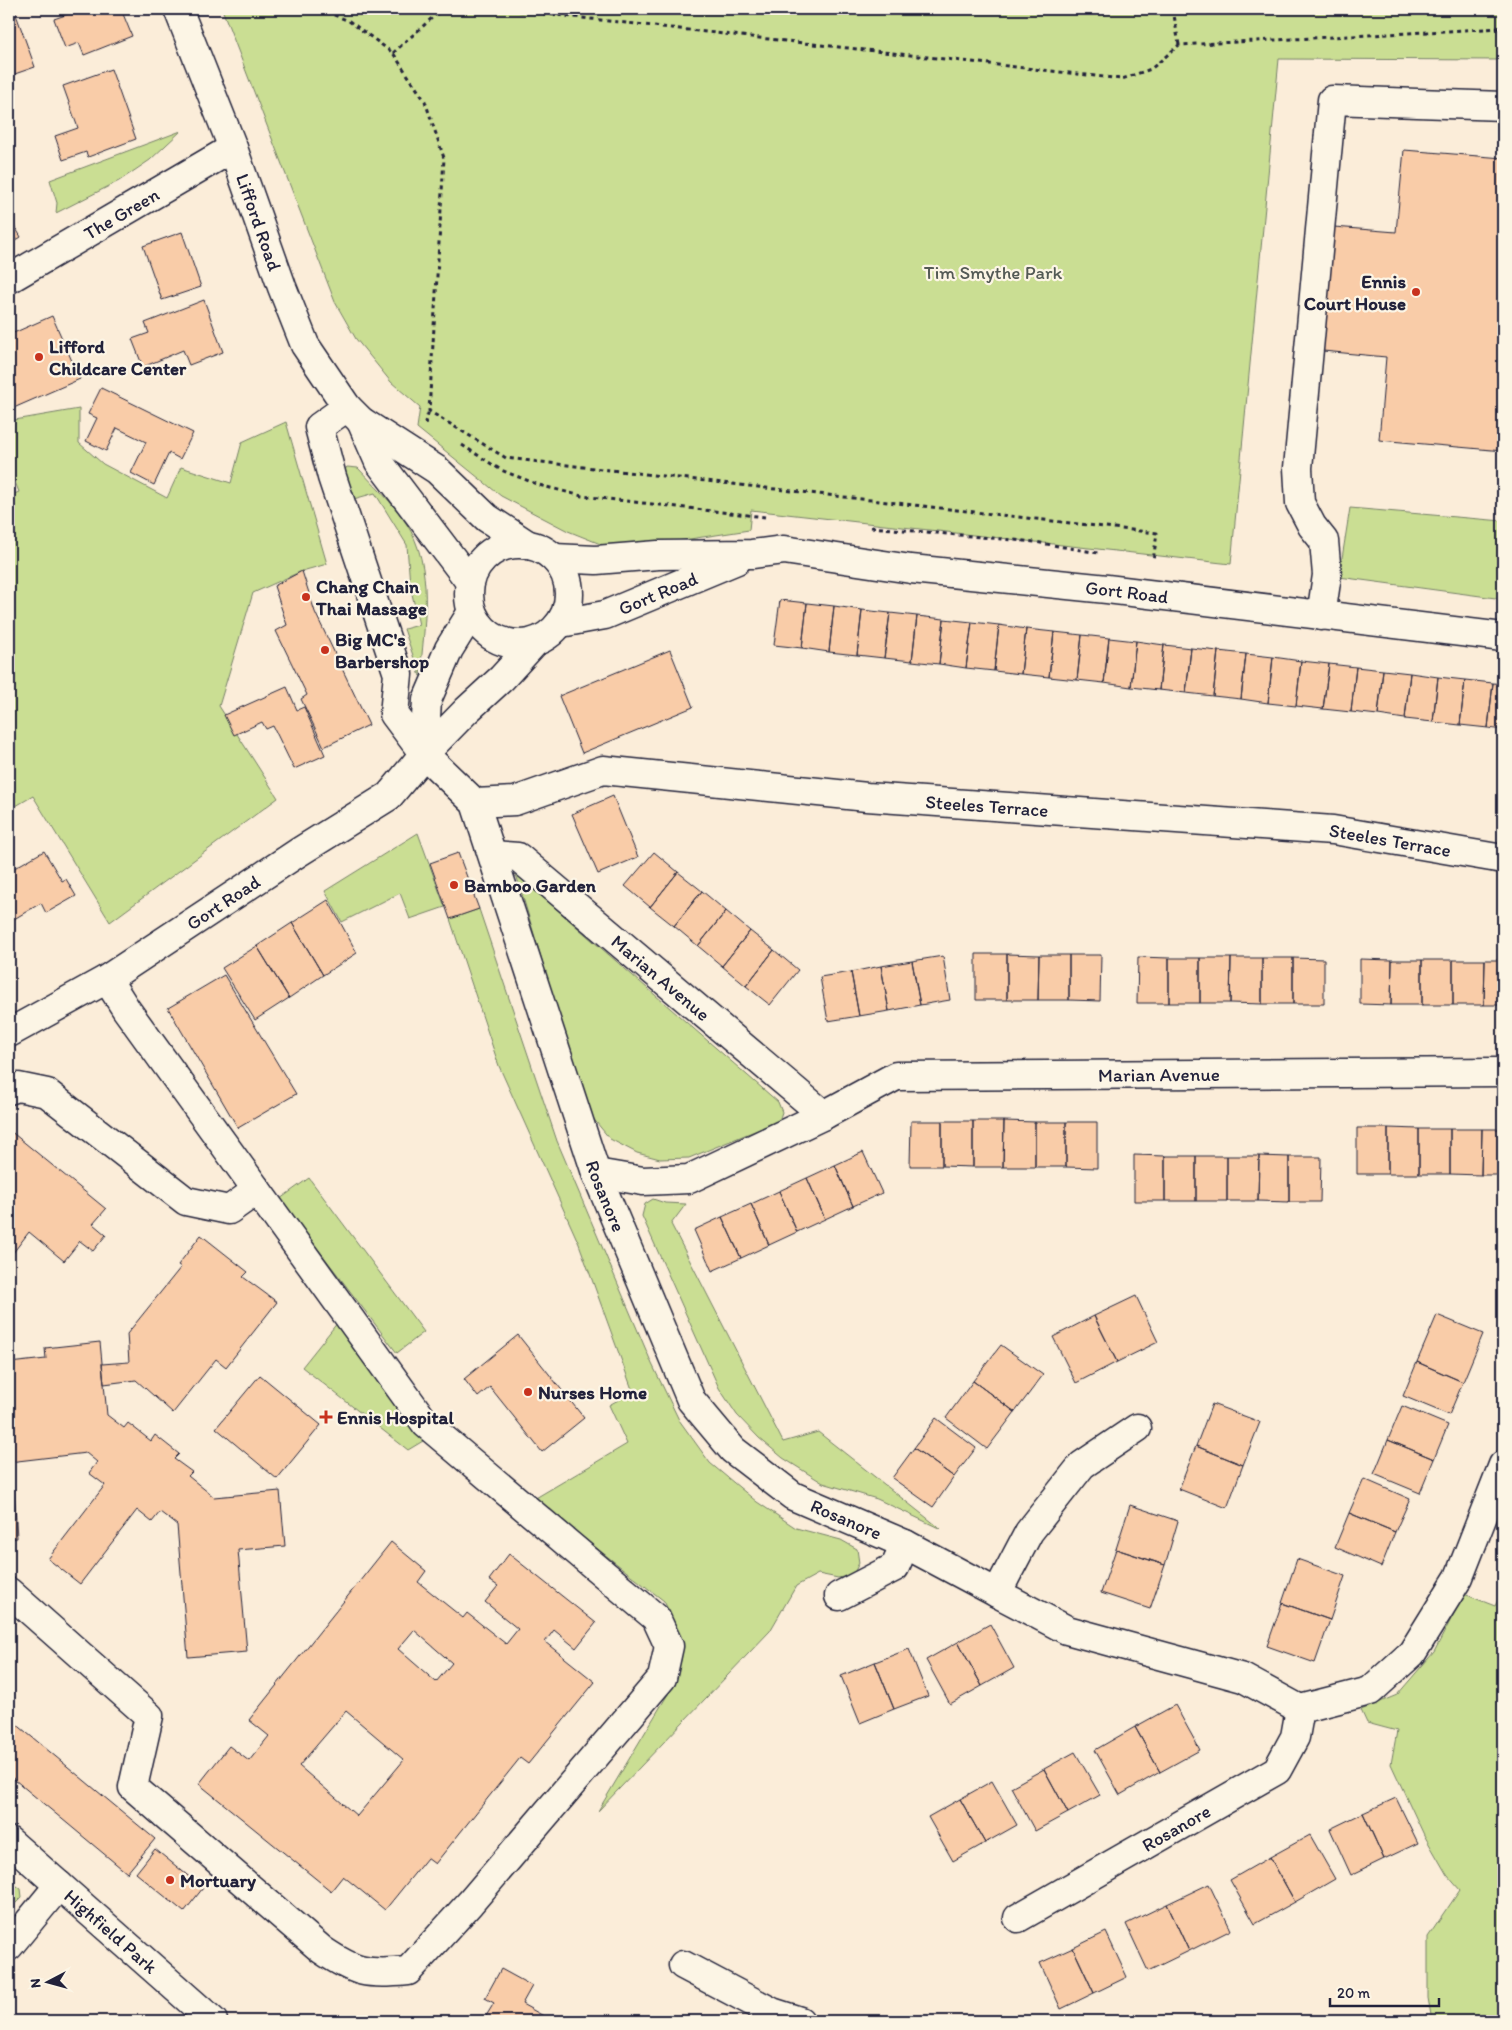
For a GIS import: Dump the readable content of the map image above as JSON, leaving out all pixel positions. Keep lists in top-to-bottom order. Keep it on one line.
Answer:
{"streets":{"street":["The Green","Lifford Road","Gort Road","Steeles Terrace","Marian Avenue","Rosanore","Highfield Park"]},"crossings":[["The Green","Lifford Road"],["Lifford Road","Gort Road"],["Lifford Road","Rosanore"],["Gort Road","Rosanore"],["Steeles Terrace","Rosanore"],["Marian Avenue","Rosanore"]],"parks":["Tim Smythe Park"],"places":{"other":["Ennis Court House","Lifford Childcare Center","Chang Chain Thai Massage","Big MC's Barbershop","Bamboo Garden","Nurses Home","Mortuary"],"health":["Ennis Hospital"]},"scale_bar":"20 m","north":"left"}
